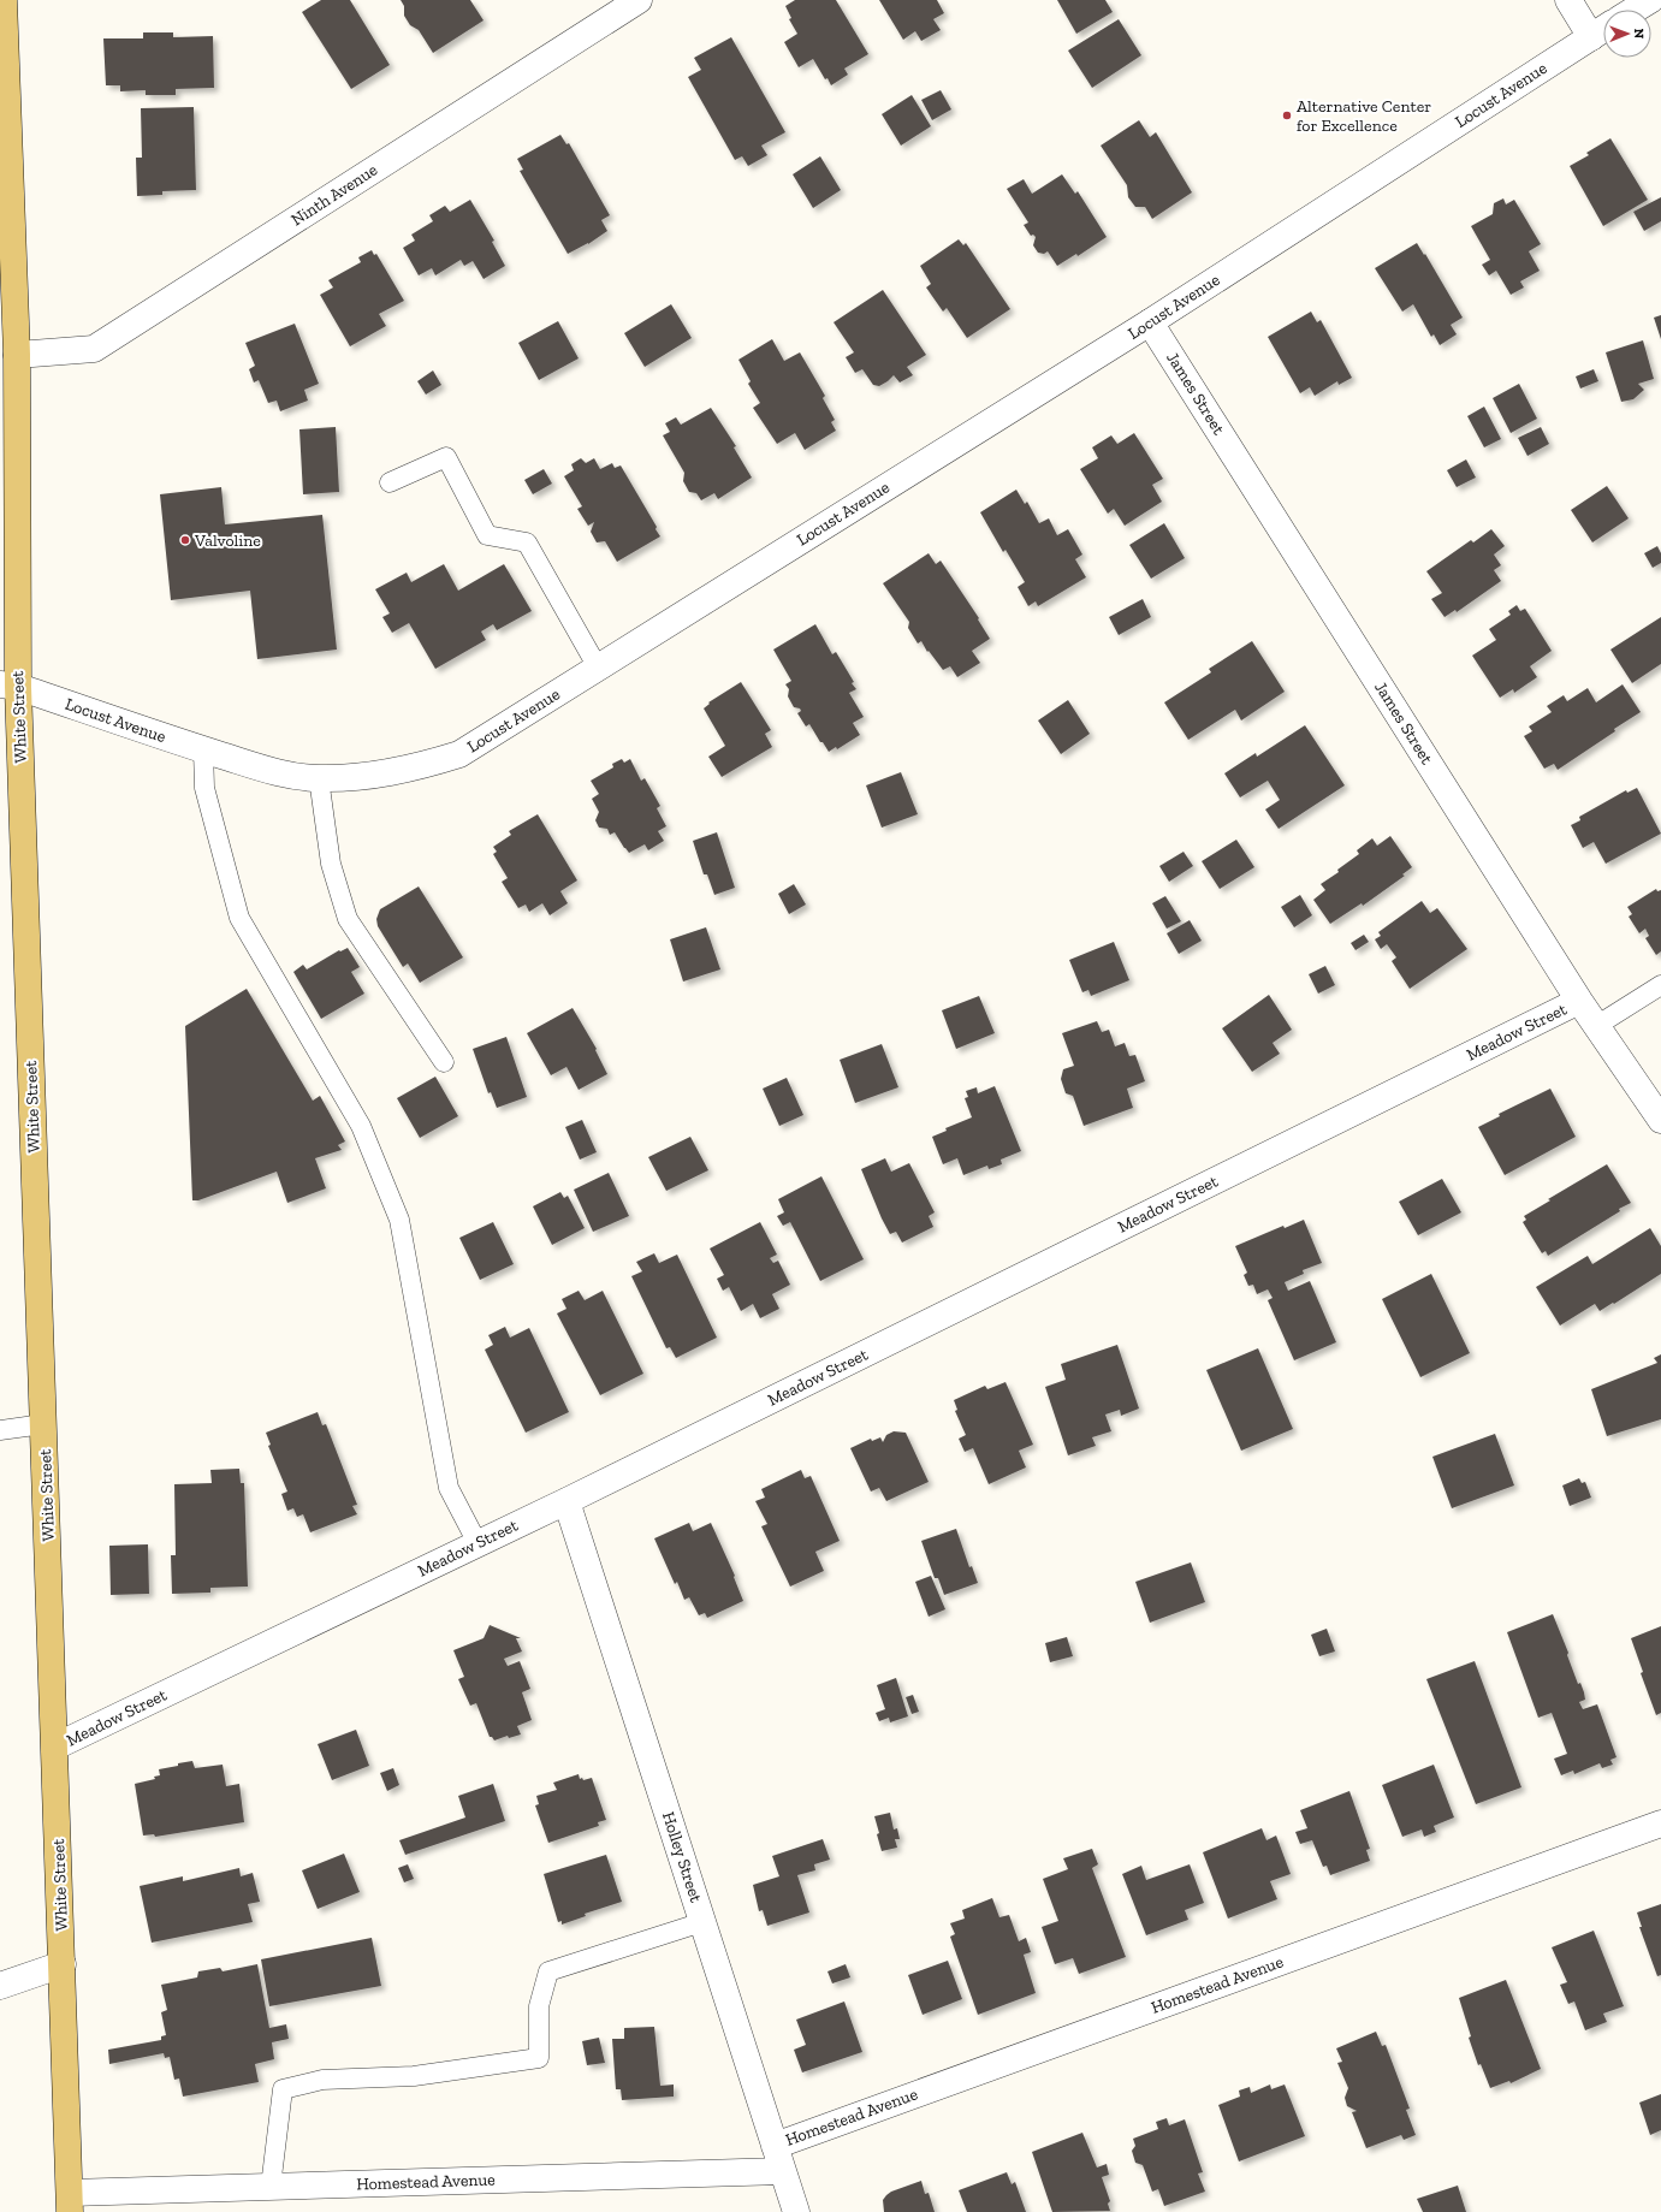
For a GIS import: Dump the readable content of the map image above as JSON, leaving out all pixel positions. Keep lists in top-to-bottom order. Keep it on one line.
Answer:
{"streets":{"main road":["White Street"],"street":["Locust Avenue","Ninth Avenue","James Street","Meadow Street","Holley Street","Homestead Avenue"]},"crossings":[["Locust Avenue","James Street"],["Locust Avenue","White Street"],["Ninth Avenue","White Street"],["James Street","Meadow Street"],["White Street","Meadow Street"],["White Street","Homestead Avenue"],["Meadow Street","Holley Street"],["Holley Street","Homestead Avenue"]],"places":["Alternative Center for Excellence","Valvoline"],"north":"right"}
